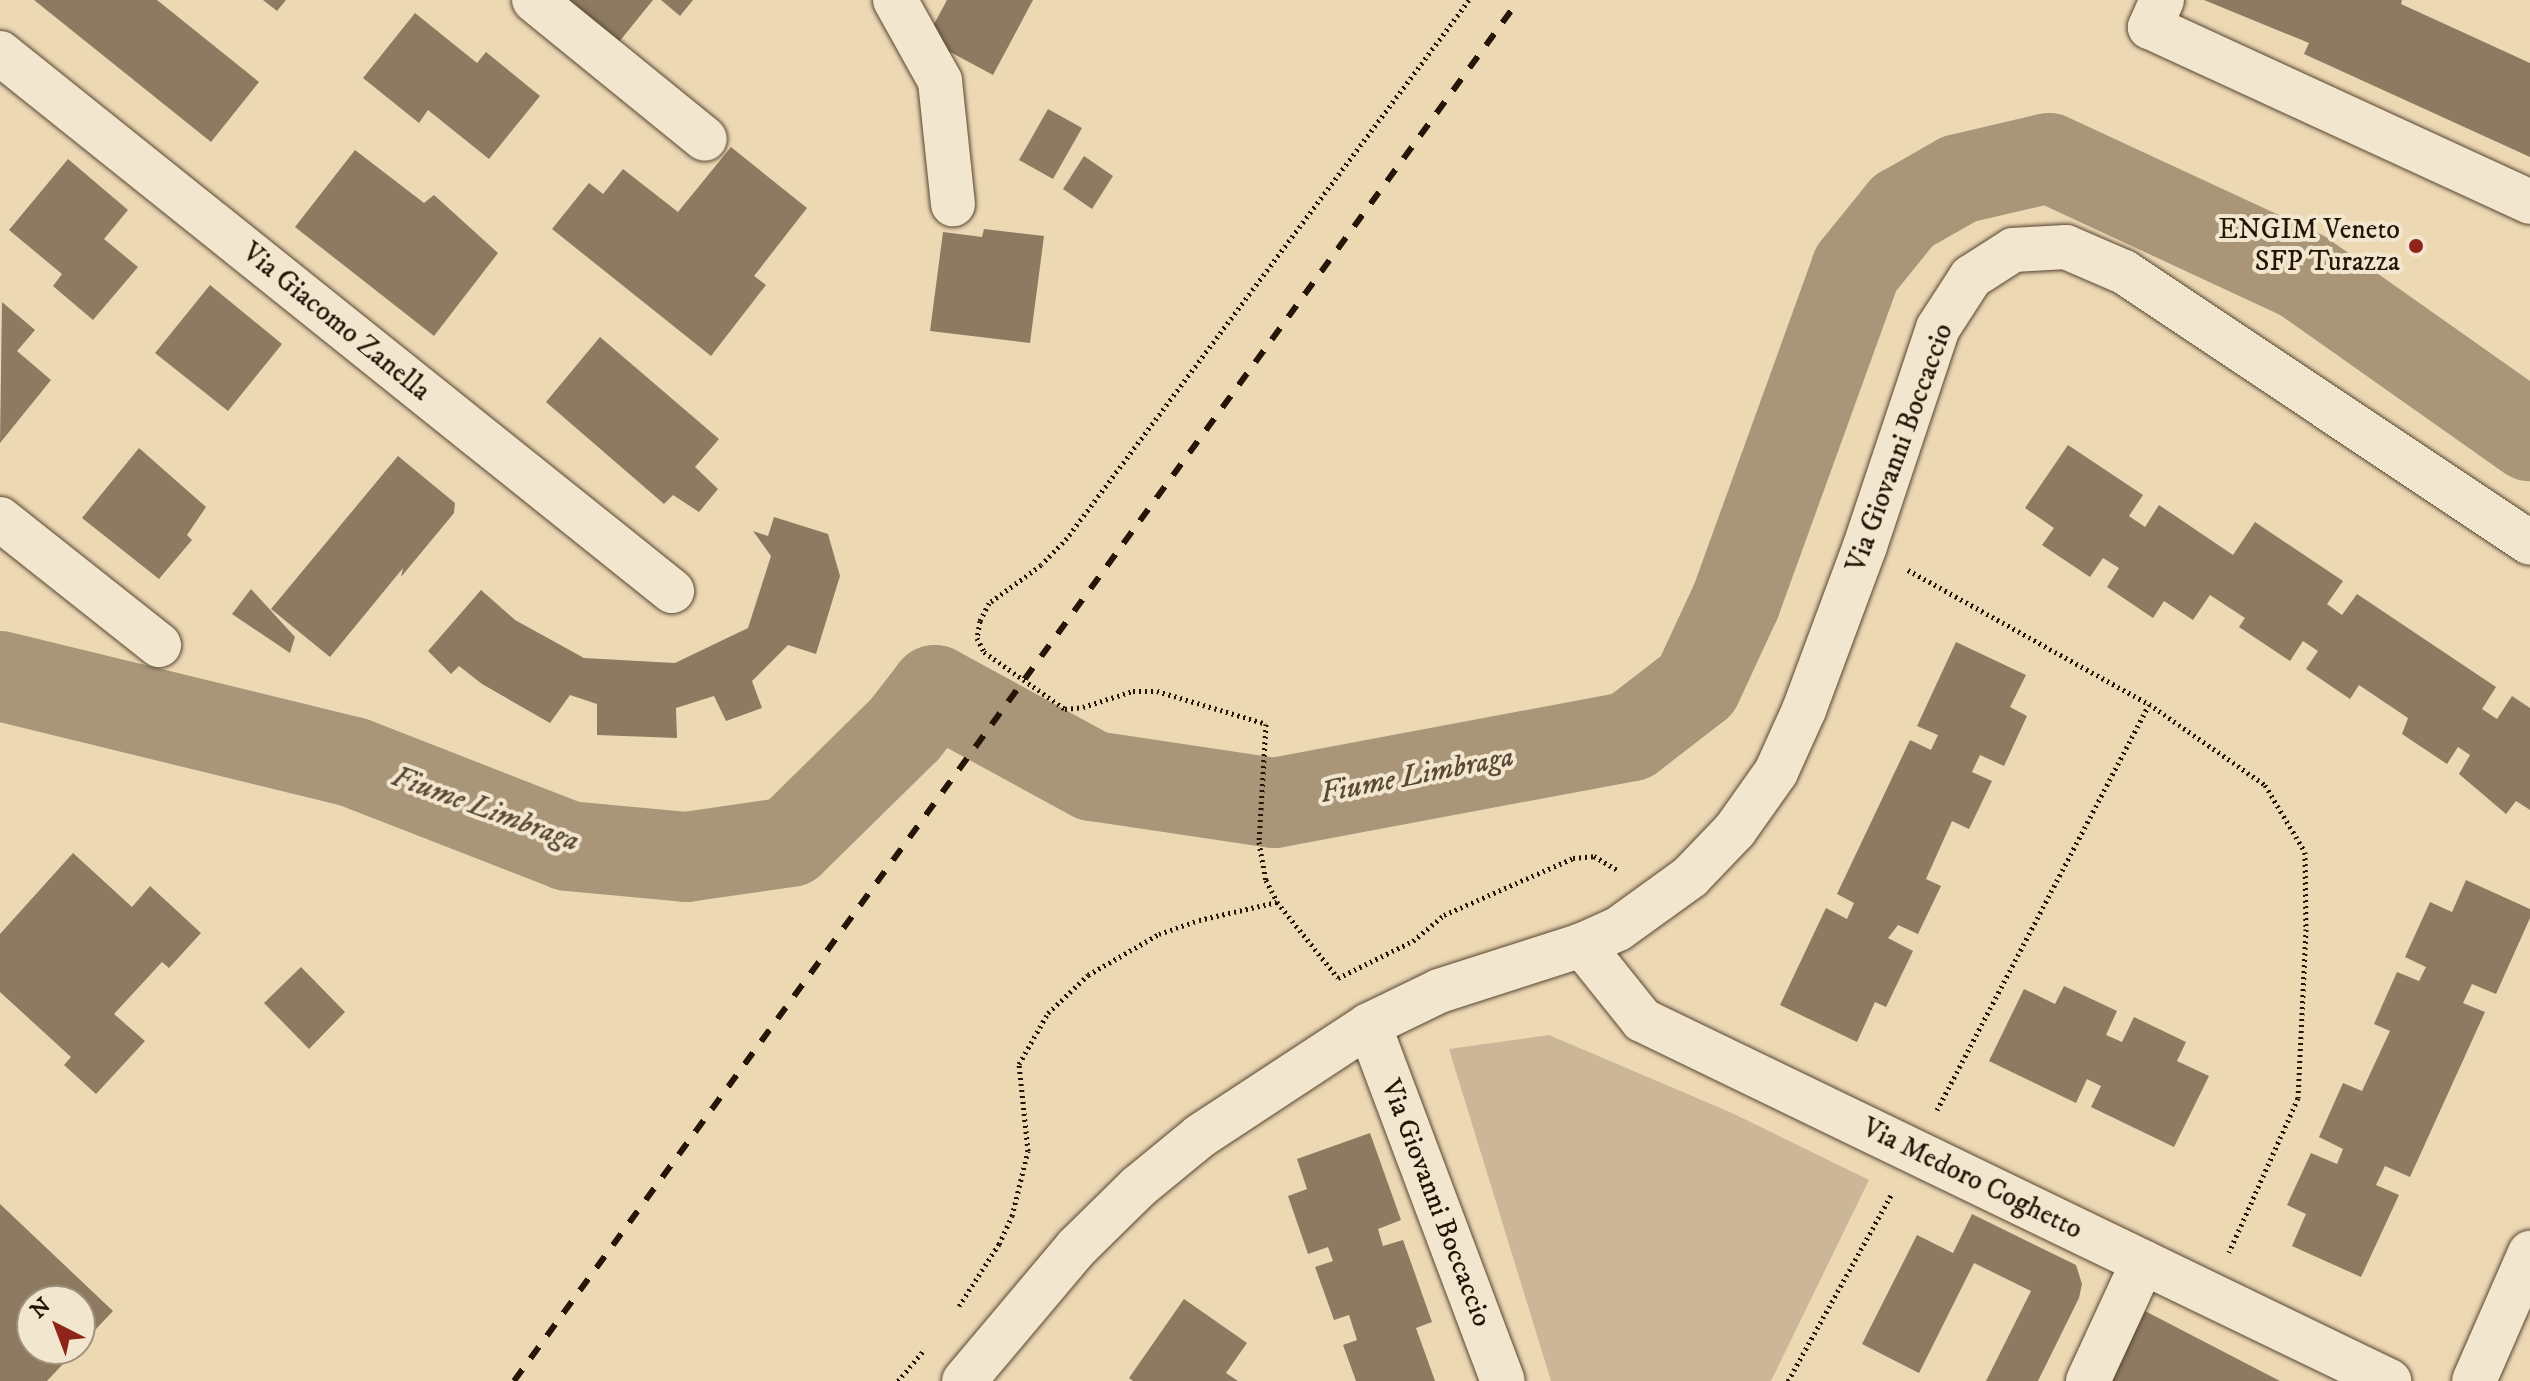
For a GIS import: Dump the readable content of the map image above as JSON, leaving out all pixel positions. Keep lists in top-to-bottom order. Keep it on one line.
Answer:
{"streets":{"street":["Via Giacomo Zanella","Via Giovanni Boccaccio","Via Medoro Coghetto"]},"crossings":[["Via Giovanni Boccaccio","Via Medoro Coghetto"]],"water":["Fiume Limbraga"],"places":["ENGIM Veneto SFP Turazza"],"north":"top left"}
